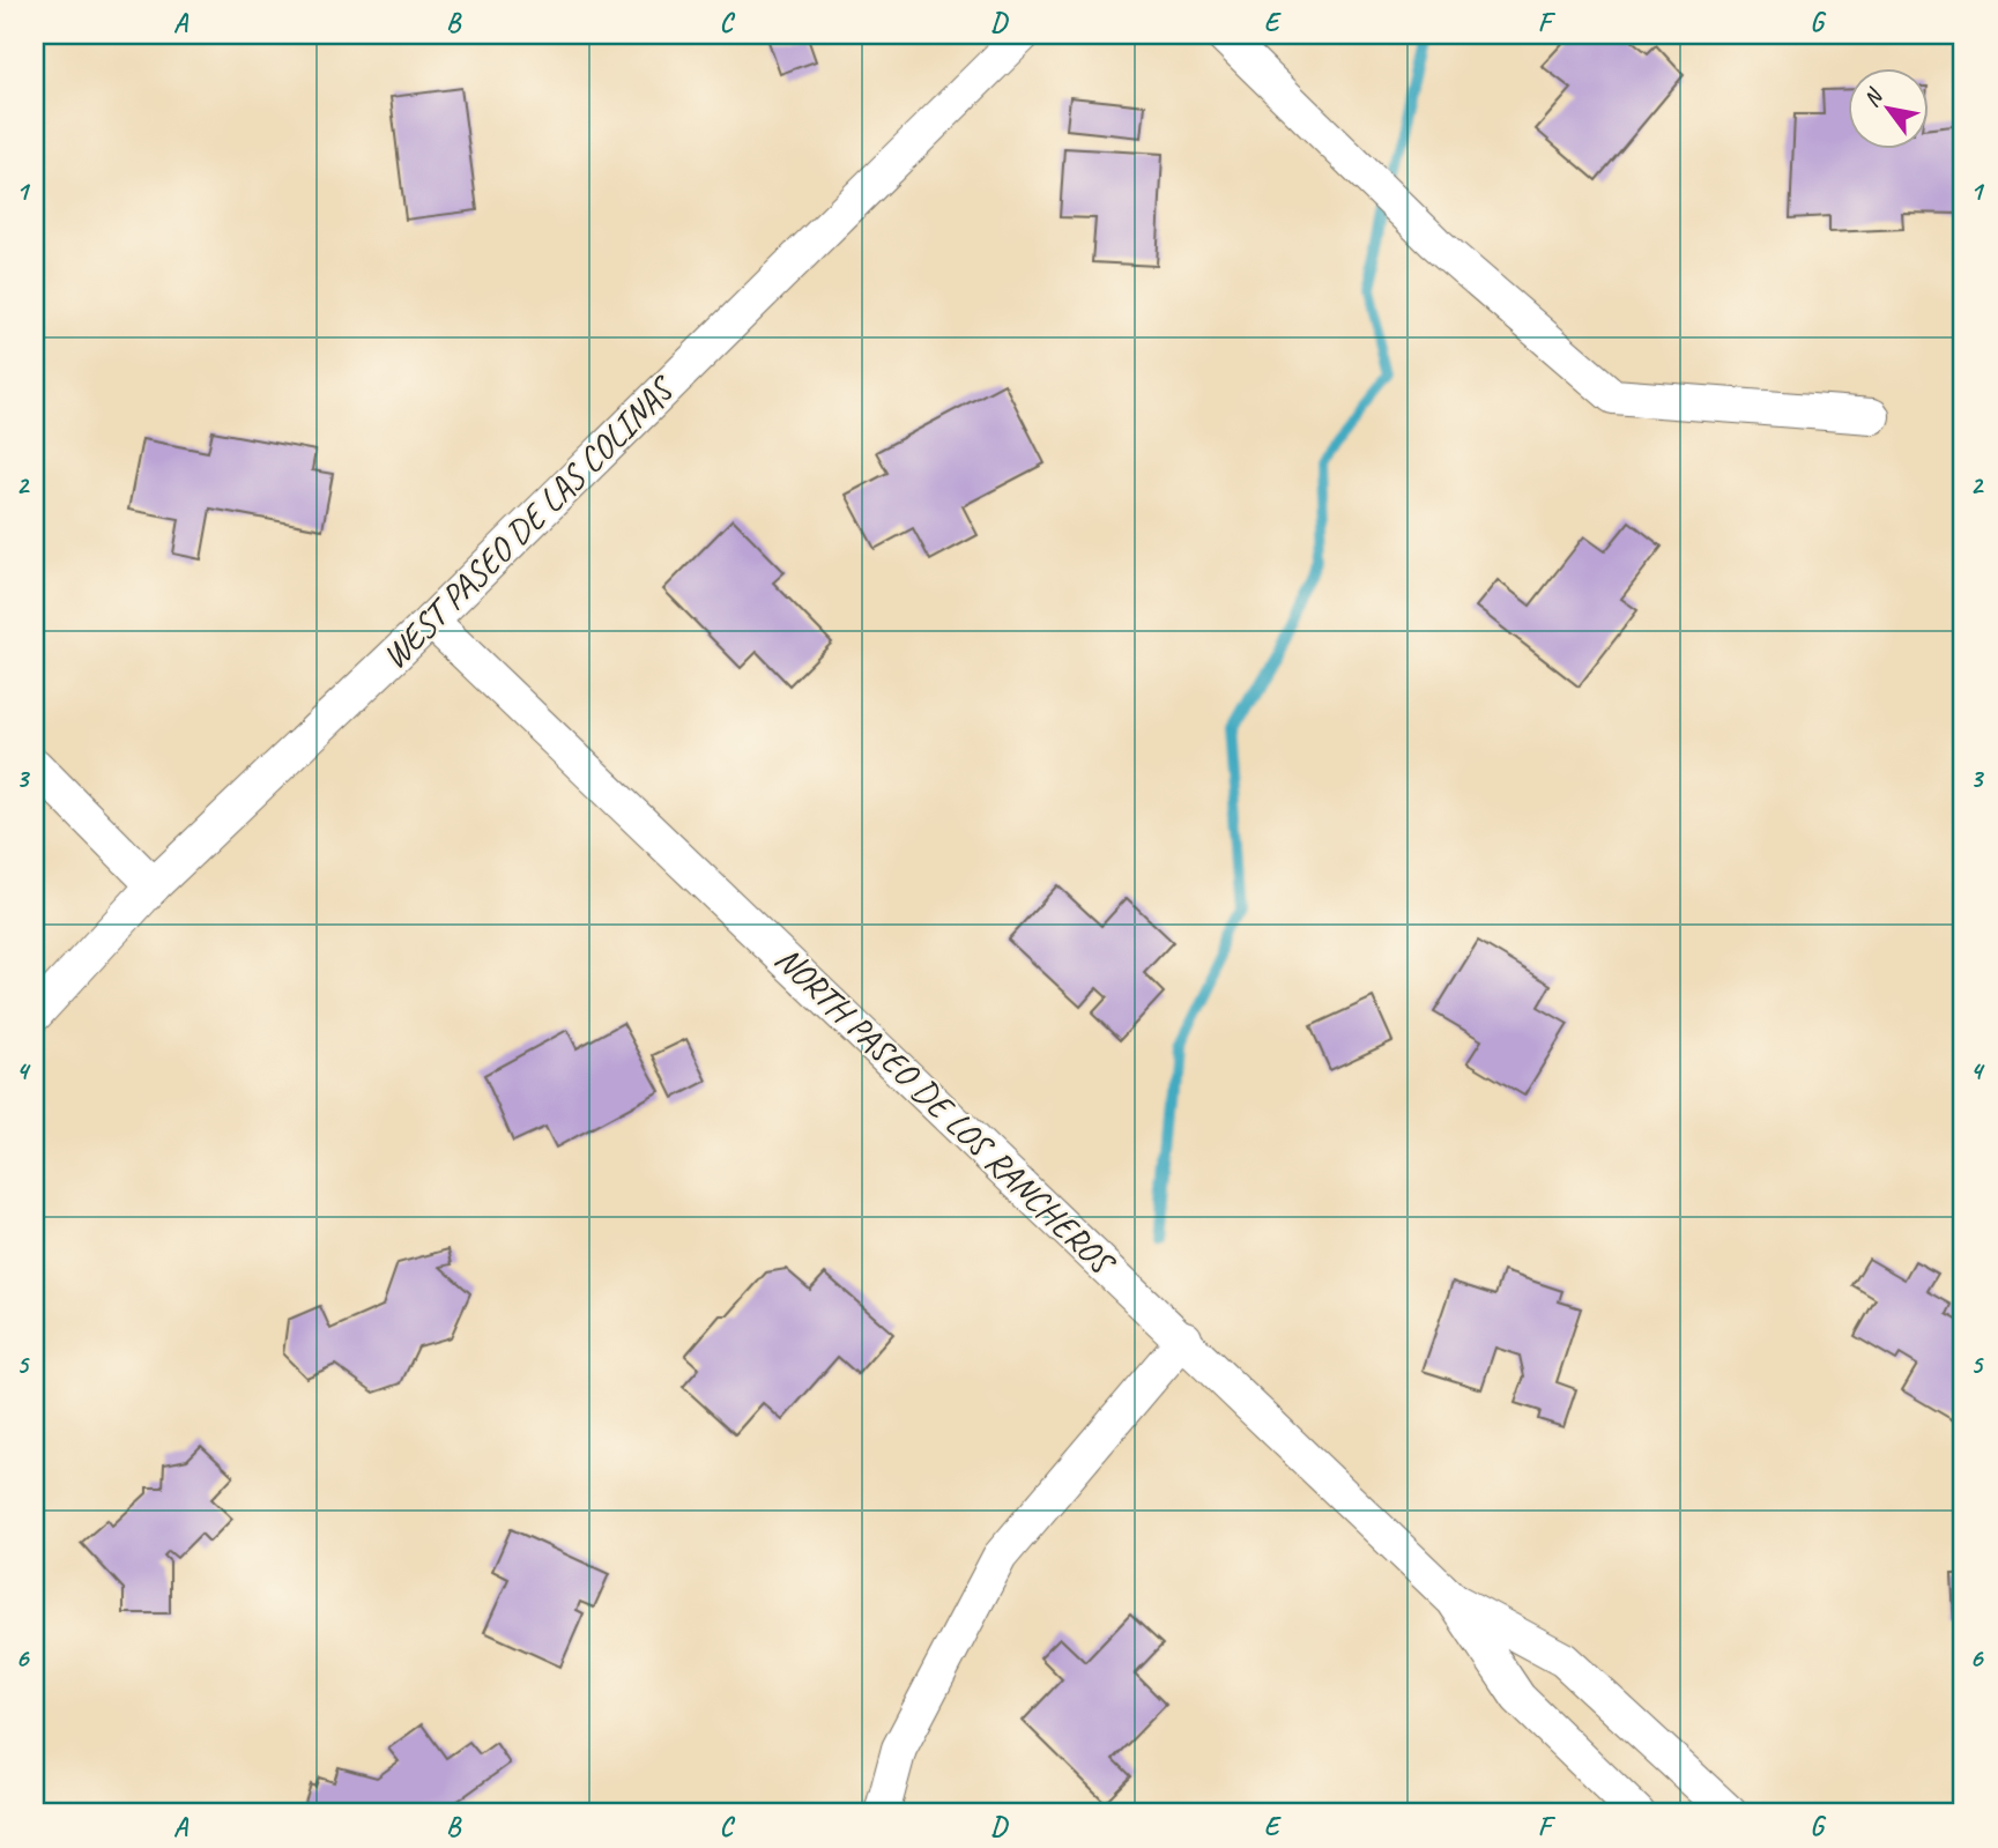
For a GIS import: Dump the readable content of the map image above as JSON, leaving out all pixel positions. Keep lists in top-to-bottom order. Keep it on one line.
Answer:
{"streets":{"street":["WEST PASEO DE LAS COLINAS","NORTH PASEO DE LOS RANCHEROS"]},"crossings":[["WEST PASEO DE LAS COLINAS","NORTH PASEO DE LOS RANCHEROS"]],"north":"top left","grid":{"columns":["A","B","C","D","E","F","G"],"rows":["1","2","3","4","5","6"]}}
